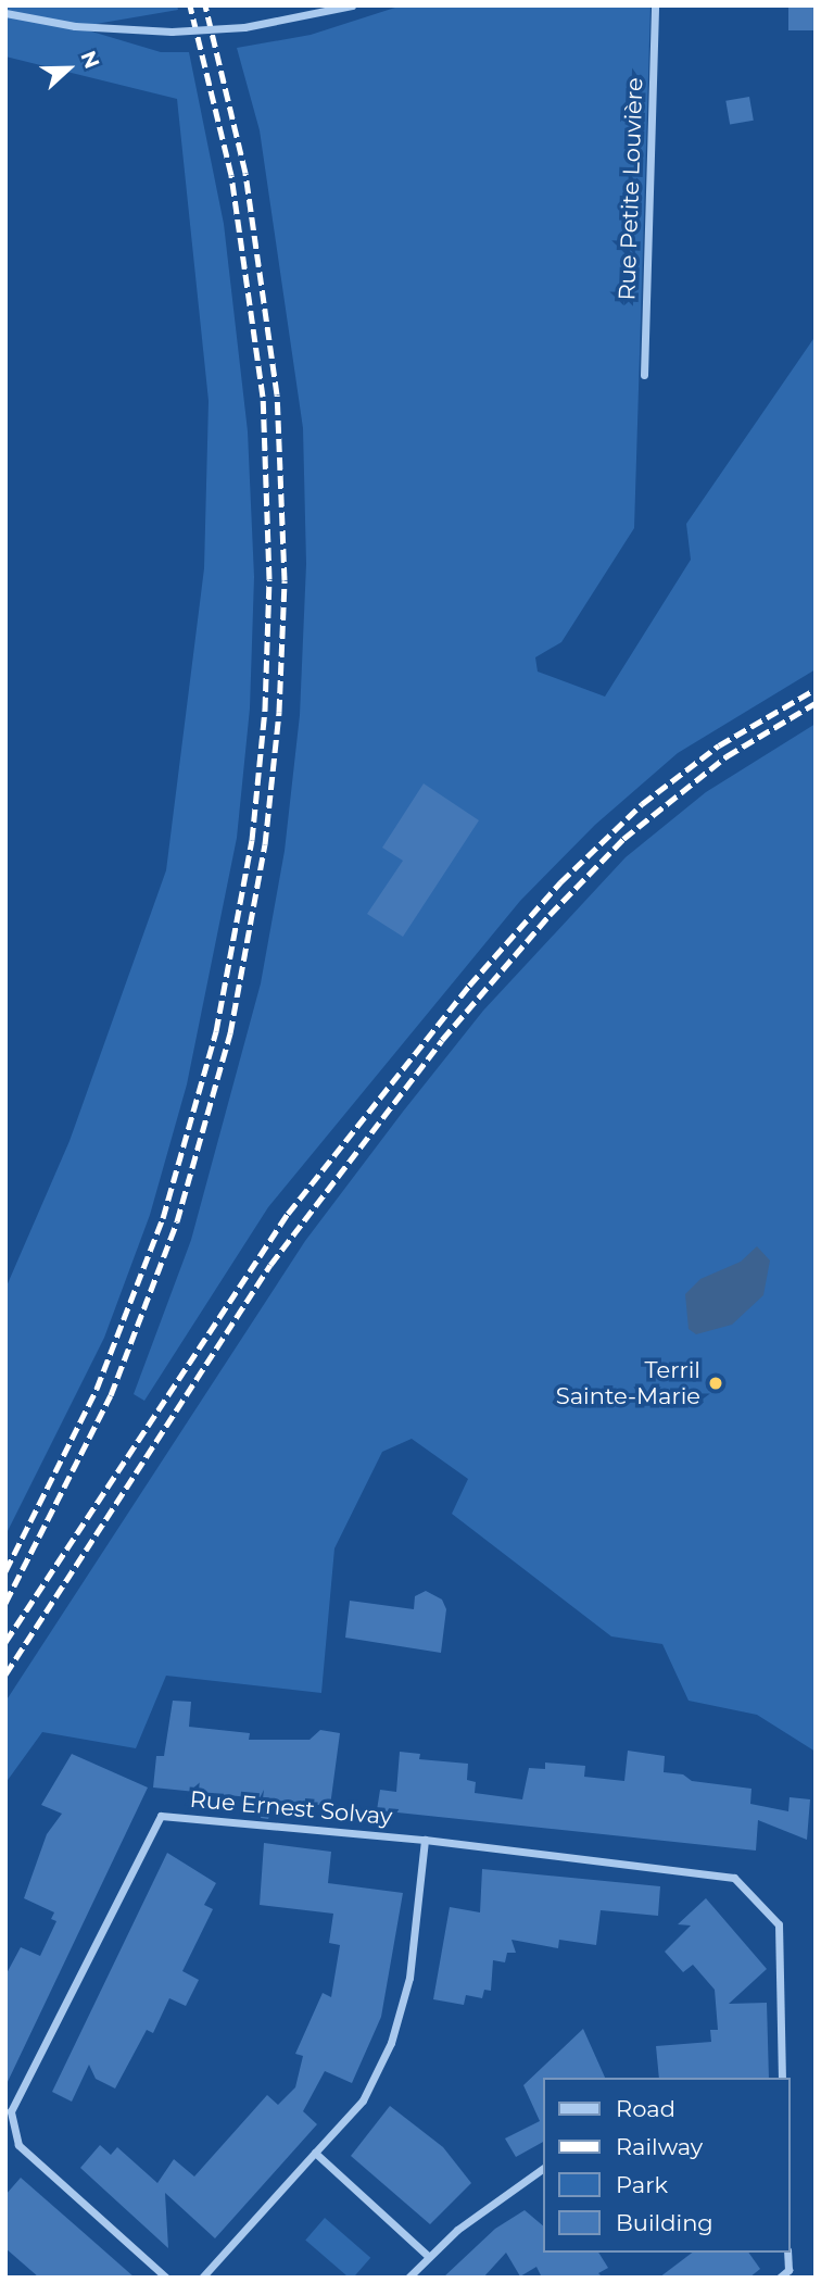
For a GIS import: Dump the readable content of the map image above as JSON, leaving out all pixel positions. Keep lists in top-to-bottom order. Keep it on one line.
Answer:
{"streets":{"street":["Rue Petite Louvière","Rue Ernest Solvay"]},"places":["Terril Sainte-Marie"],"legend":["Road","Railway","Park","Building"],"north":"right"}
